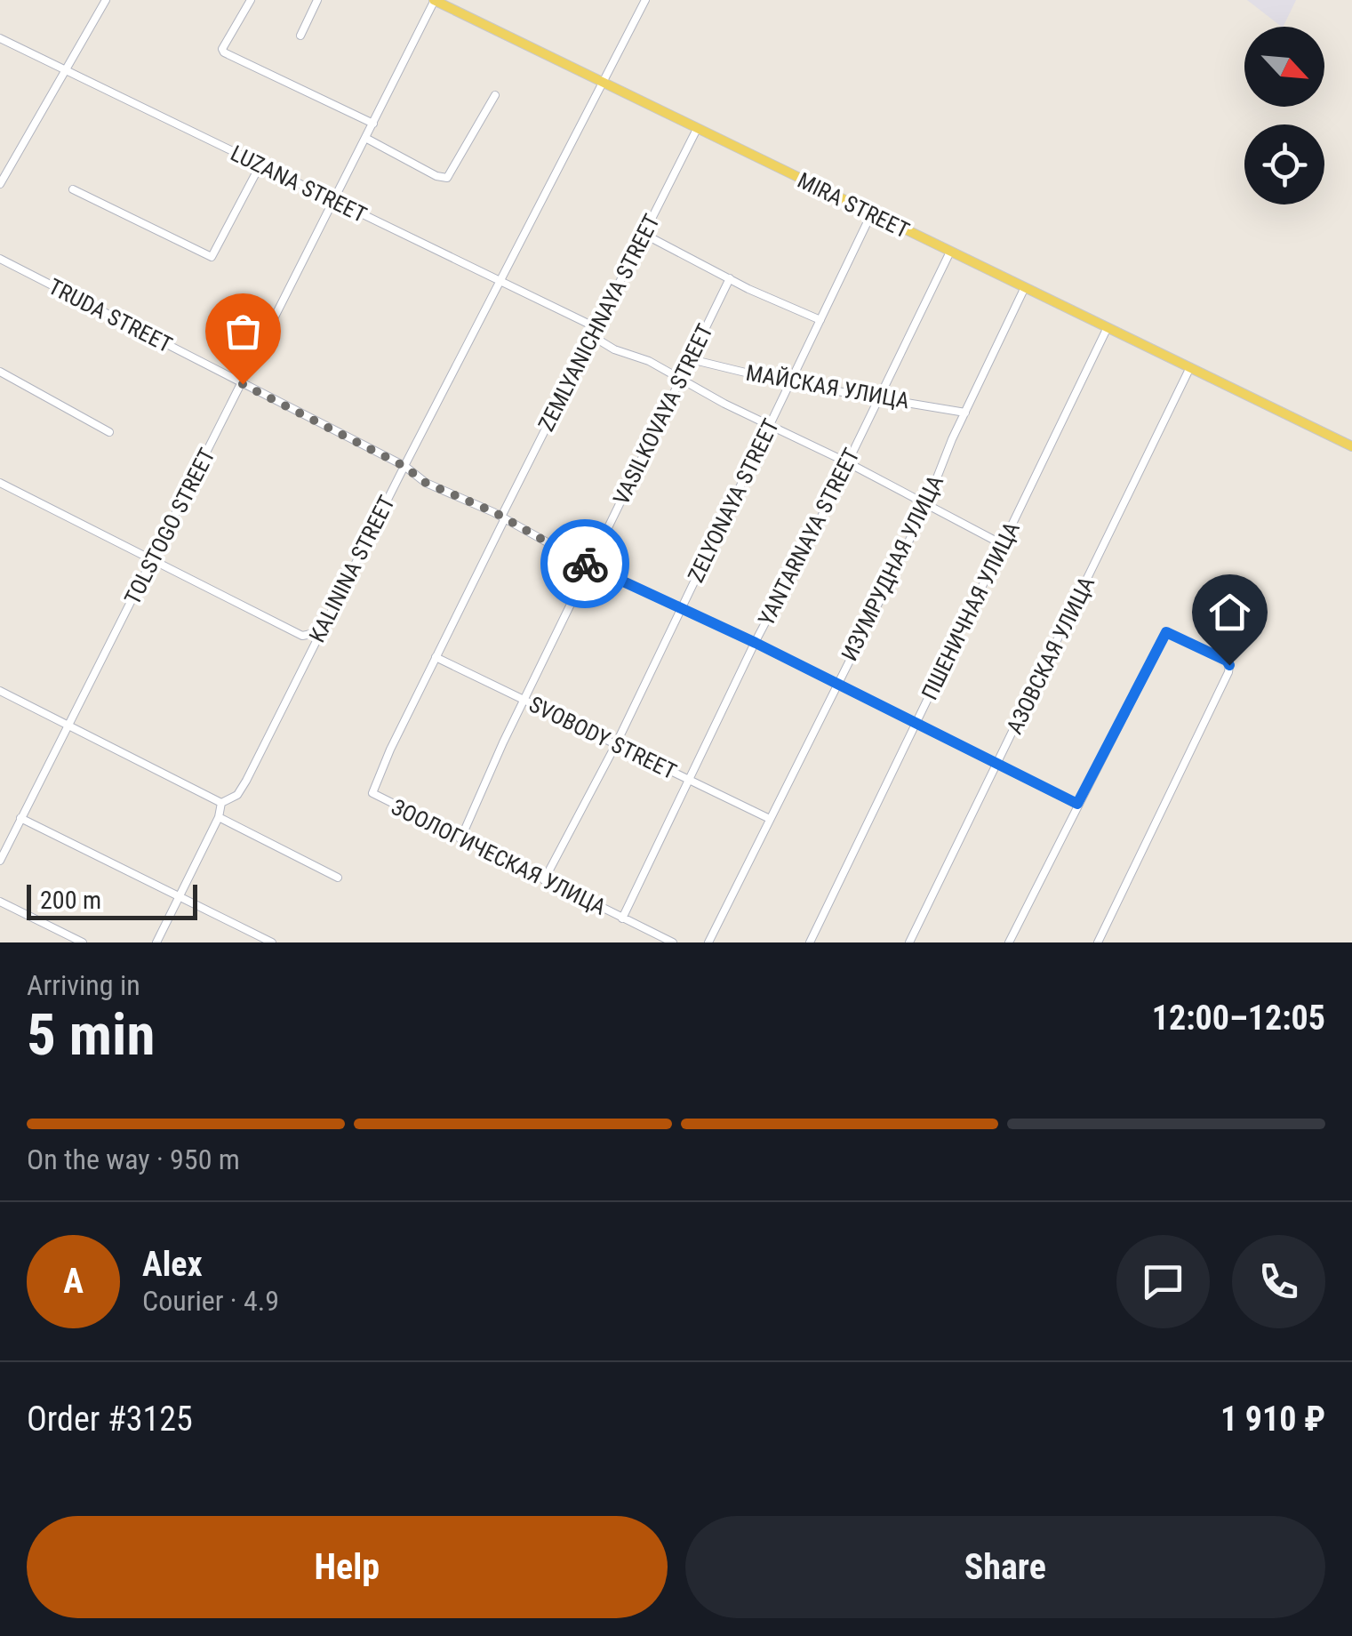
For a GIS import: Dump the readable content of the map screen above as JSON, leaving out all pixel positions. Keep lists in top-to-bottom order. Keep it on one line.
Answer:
{"streets":{"main road":["MIRA STREET"],"street":["LUZANA STREET","TRUDA STREET","ZEMLYANICHNAYA STREET","МАЙСКАЯ УЛИЦА","VASILKOVAYA STREET","ZELYONAYA STREET","TOLSTOGO STREET","YANTARNAYA STREET","ИЗУМРУДНАЯ УЛИЦА","KALININA STREET","ПШЕНИЧНАЯ УЛИЦА","АЗОВСКАЯ УЛИЦА","SVOBODY STREET","ЗООЛОГИЧЕСКАЯ УЛИЦА"]},"crossings":[["LUZANA STREET","ZEMLYANICHNAYA STREET"],["LUZANA STREET","VASILKOVAYA STREET"],["LUZANA STREET","ZELYONAYA STREET"],["LUZANA STREET","TOLSTOGO STREET"],["LUZANA STREET","YANTARNAYA STREET"],["LUZANA STREET","ИЗУМРУДНАЯ УЛИЦА"],["LUZANA STREET","KALININA STREET"],["LUZANA STREET","ПШЕНИЧНАЯ УЛИЦА"],["MIRA STREET","ZEMLYANICHNAYA STREET"],["MIRA STREET","ZELYONAYA STREET"],["MIRA STREET","TOLSTOGO STREET"],["MIRA STREET","YANTARNAYA STREET"],["MIRA STREET","ИЗУМРУДНАЯ УЛИЦА"],["MIRA STREET","KALININA STREET"],["MIRA STREET","ПШЕНИЧНАЯ УЛИЦА"],["MIRA STREET","АЗОВСКАЯ УЛИЦА"],["TRUDA STREET","ZEMLYANICHNAYA STREET"],["TRUDA STREET","VASILKOVAYA STREET"],["TRUDA STREET","ZELYONAYA STREET"],["TRUDA STREET","TOLSTOGO STREET"],["TRUDA STREET","YANTARNAYA STREET"],["TRUDA STREET","ИЗУМРУДНАЯ УЛИЦА"],["TRUDA STREET","KALININA STREET"],["TRUDA STREET","ПШЕНИЧНАЯ УЛИЦА"],["TRUDA STREET","АЗОВСКАЯ УЛИЦА"],["ZEMLYANICHNAYA STREET","SVOBODY STREET"],["ZEMLYANICHNAYA STREET","ЗООЛОГИЧЕСКАЯ УЛИЦА"],["МАЙСКАЯ УЛИЦА","VASILKOVAYA STREET"],["МАЙСКАЯ УЛИЦА","ZELYONAYA STREET"],["МАЙСКАЯ УЛИЦА","YANTARNAYA STREET"],["МАЙСКАЯ УЛИЦА","ИЗУМРУДНАЯ УЛИЦА"],["VASILKOVAYA STREET","SVOBODY STREET"],["VASILKOVAYA STREET","ЗООЛОГИЧЕСКАЯ УЛИЦА"],["ZELYONAYA STREET","SVOBODY STREET"],["ZELYONAYA STREET","ЗООЛОГИЧЕСКАЯ УЛИЦА"],["YANTARNAYA STREET","SVOBODY STREET"],["YANTARNAYA STREET","ЗООЛОГИЧЕСКАЯ УЛИЦА"],["ИЗУМРУДНАЯ УЛИЦА","SVOBODY STREET"]],"scale_bar":"200 m","north":"bottom right","page":{"scale":"200 m","heading":["5 min","Arriving in","12:00–12:05"],"panel":["Alex","Courier · 4.9","Order #3125","1 910 ₽"],"bar":"On the way · 950 m","round":"A","buttons":["Help","Share"]}}
